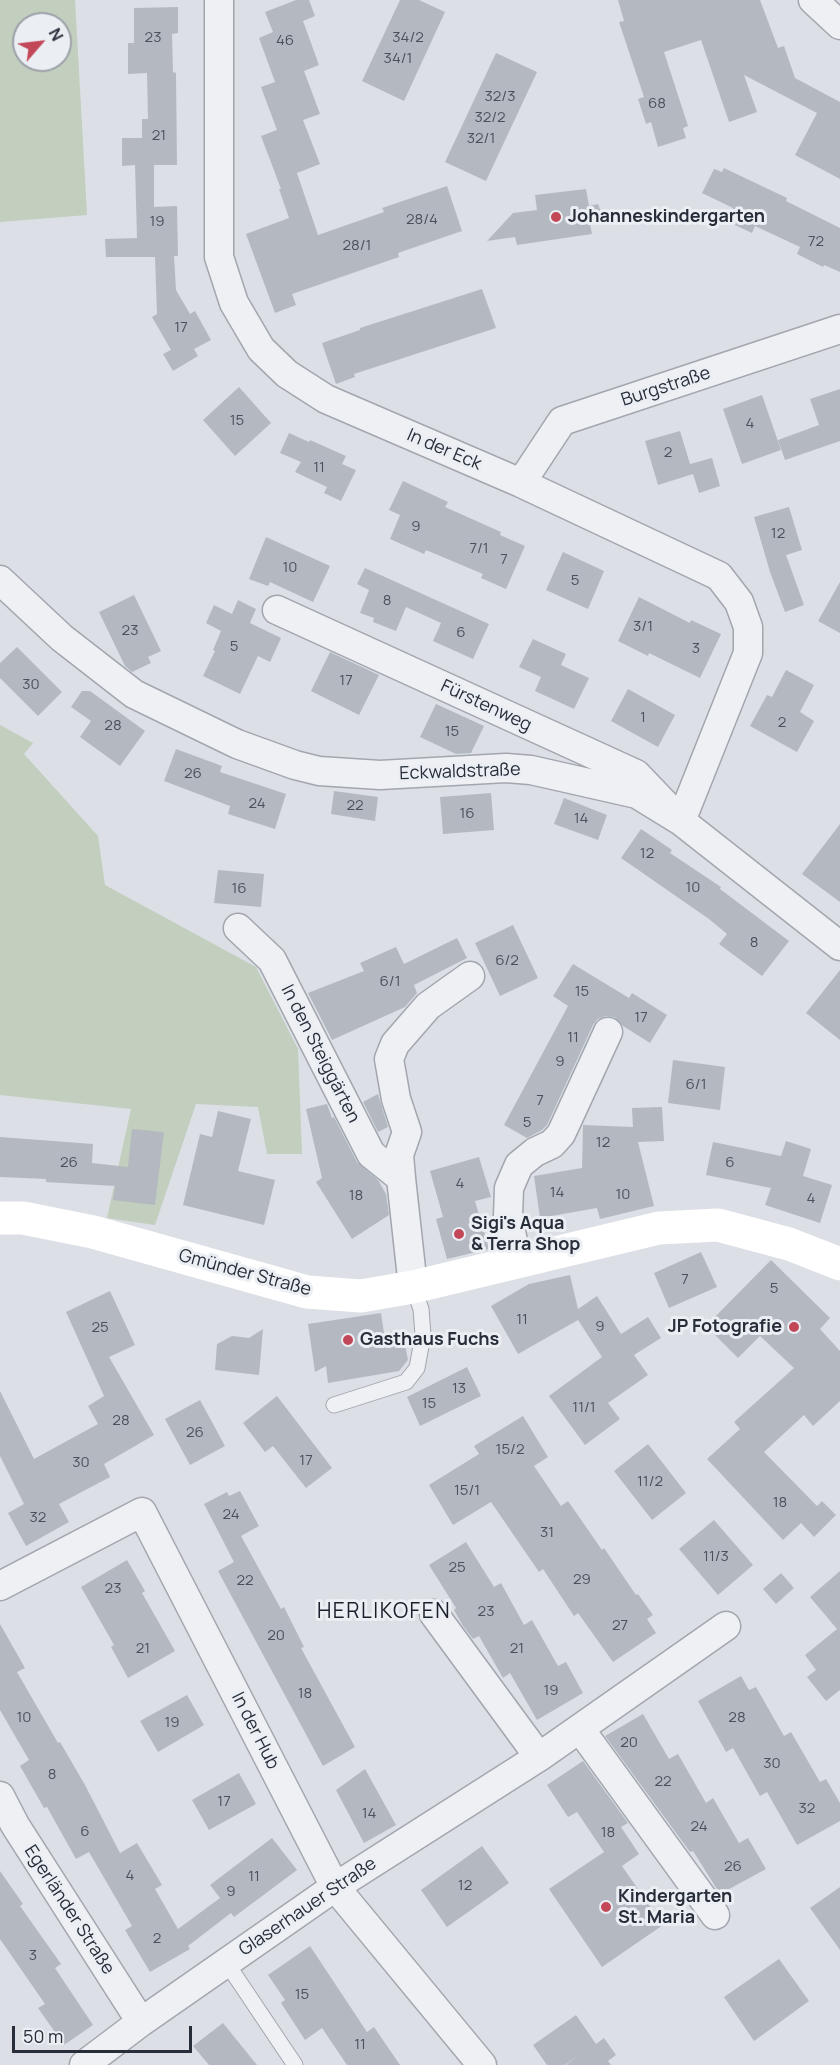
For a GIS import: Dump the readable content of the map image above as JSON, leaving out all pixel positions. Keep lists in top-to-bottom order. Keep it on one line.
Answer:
{"streets":{"main road":["Gmünder Straße"],"street":["Burgstraße","In der Eck","Fürstenweg","Eckwaldstraße","In den Steiggärten","In der Hub","Glaserhauer Straße","Egerländer Straße"]},"crossings":[["Burgstraße","In der Eck"],["In der Eck","Fürstenweg"],["In der Eck","Eckwaldstraße"],["Fürstenweg","Eckwaldstraße"],["In der Hub","Glaserhauer Straße"],["Glaserhauer Straße","Egerländer Straße"]],"districts":["HERLIKOFEN"],"places":["Johanneskindergarten","Sigi's Aqua & Terra Shop","JP Fotografie","Gasthaus Fuchs","Kindergarten St. Maria"],"house_numbers":["23","34/2","46","34/1","32/3","68","32/2","21","32/1","28/4","19","72","28/1","17","15","4","2","11","9","12","7/1","7","10","5","8","3/1","23","6","5","3","17","30","1","2","28","15","26","24","22","16","14","12","10","16","8","6/2","6/1","15","17","11","9","6/1","7","5","12","26","6","4","14","10","18","4","7","5","11","9","25","13","15","11/1","28","26","15/2","17","30","11/2","15/1","18","24","32","31","11/3","25","29","22","23","23","27","20","21","21","19","18","10","28","19","20","30","8","22","17","32","14","24","6","18","26","4","11","12","9","2","3","15","11"],"scale_bar":"50 m","north":"top right"}
